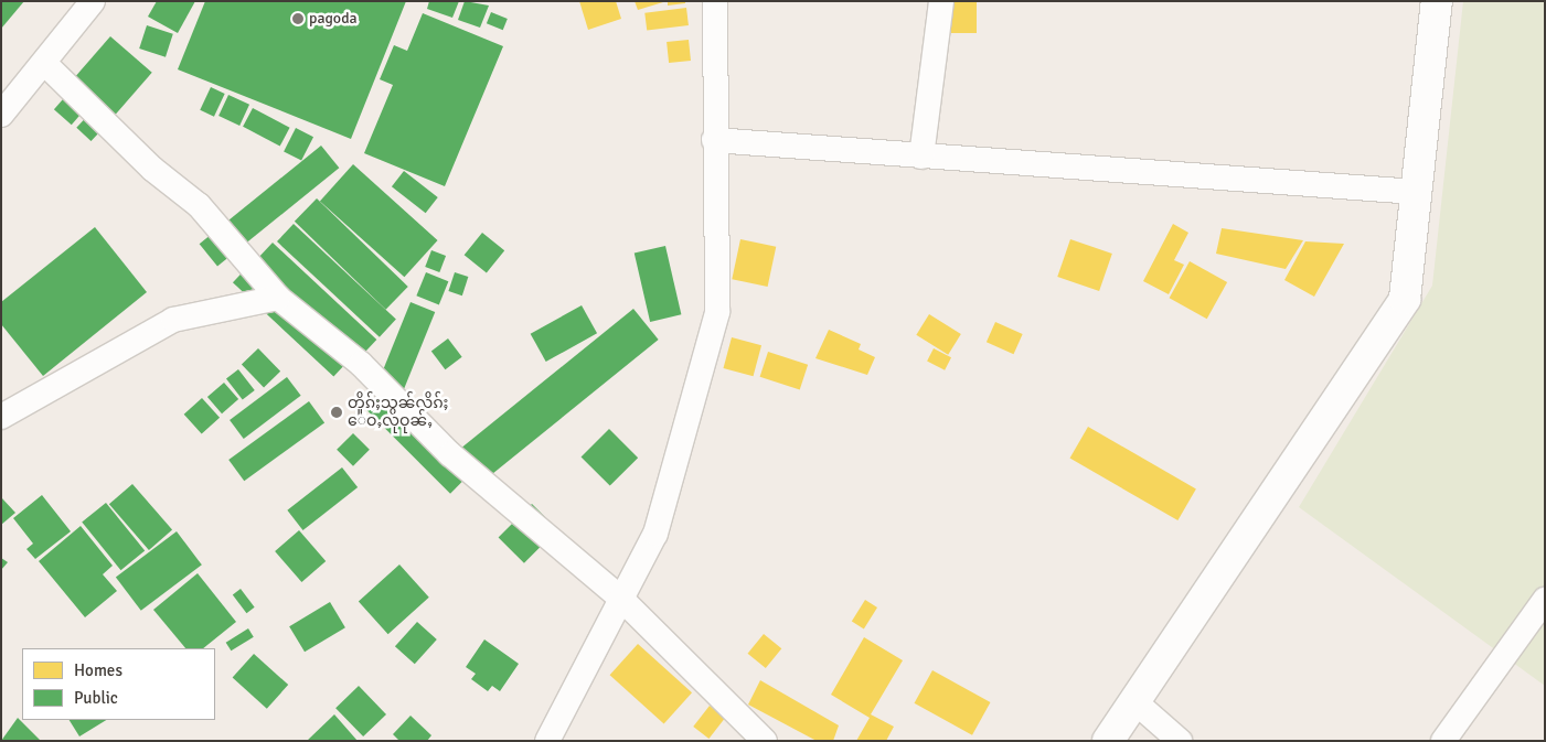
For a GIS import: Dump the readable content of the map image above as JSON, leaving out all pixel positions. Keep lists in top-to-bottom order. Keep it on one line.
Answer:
{"places":["pagoda","တိူၵ်ႈသွၼ်လိၵ်ႈ ေဝႇလုဝုၼ်ႇ"],"legend":["Homes","Public"]}
